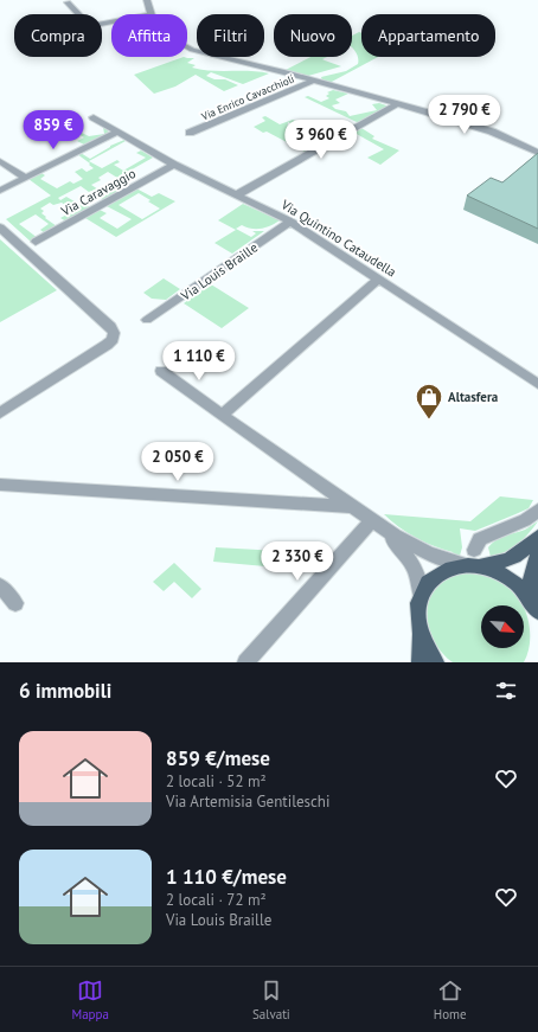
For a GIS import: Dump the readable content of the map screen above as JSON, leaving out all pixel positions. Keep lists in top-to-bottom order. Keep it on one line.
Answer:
{"streets":{"street":["Via Enrico Cavacchioli","Via Caravaggio","Via Quintino Cataudella","Via Louis Braille"]},"crossings":[["Via Caravaggio","Via Quintino Cataudella"],["Via Quintino Cataudella","Via Louis Braille"]],"places":{"shop":["Altasfera"]},"north":"bottom right","page":{"chip":["Compra","Affitta","Filtri","Nuovo","Appartamento"],"price":["2 790 €","859 €","3 960 €","1 110 €","2 050 €","2 330 €"],"heading":"6 immobili","list":[{"name":"859 €/mese","note":"2 locali · 52 m² · Via Artemisia Gentileschi"},{"name":"1 110 €/mese","note":"2 locali · 72 m² · Via Louis Braille"}],"tabs":["Mappa","Salvati","Home"]}}
